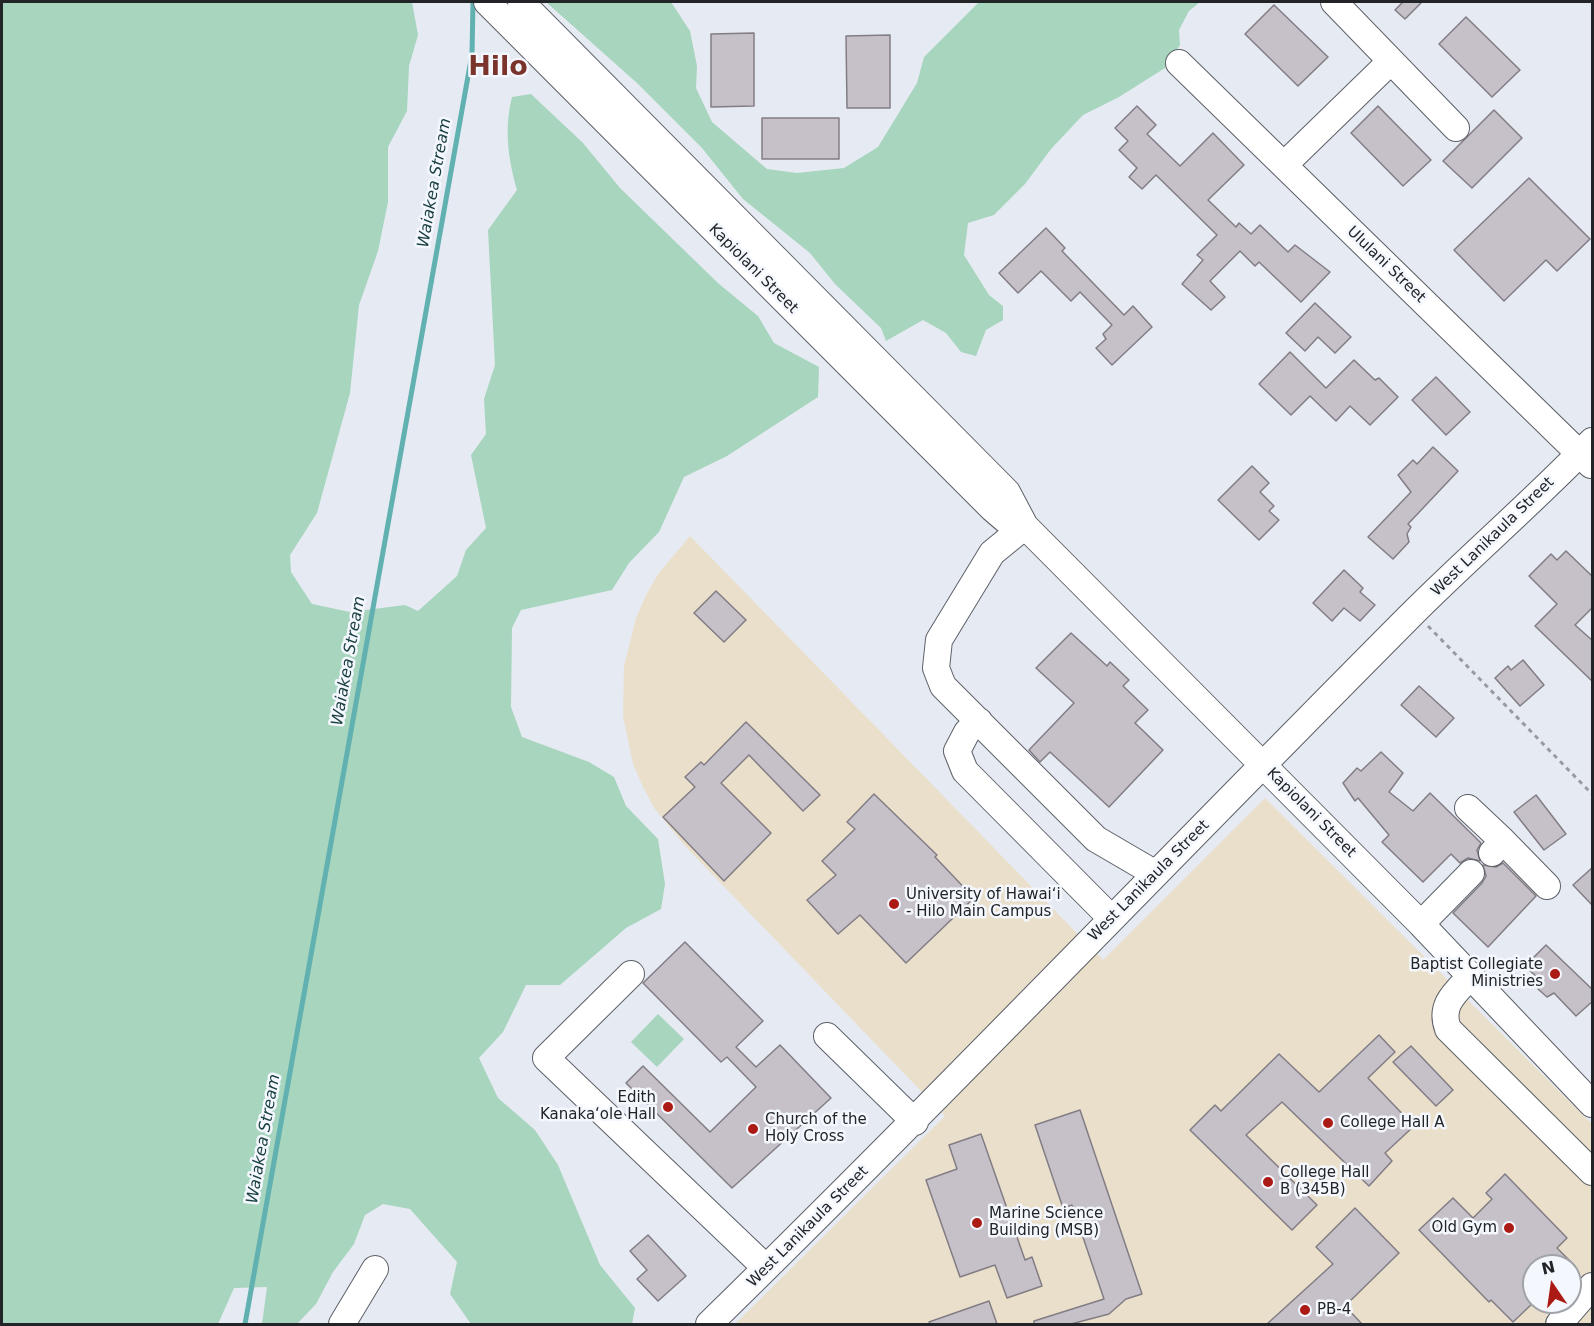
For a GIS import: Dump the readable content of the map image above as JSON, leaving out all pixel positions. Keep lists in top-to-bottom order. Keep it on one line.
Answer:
{"streets":{"street":["Ululani Street","Kapiolani Street","West Lanikaula Street"]},"crossings":[["Ululani Street","West Lanikaula Street"],["Kapiolani Street","West Lanikaula Street"]],"districts":["Hilo"],"water":["Waiakea Stream"],"places":["University of Hawaiʻi - Hilo Main Campus","Baptist Collegiate Ministries","Edith Kanaka‘ole Hall","College Hall A","Church of the Holy Cross","College Hall B (345B)","Marine Science Building (MSB)","Old Gym","PB-4"],"north":"top"}
